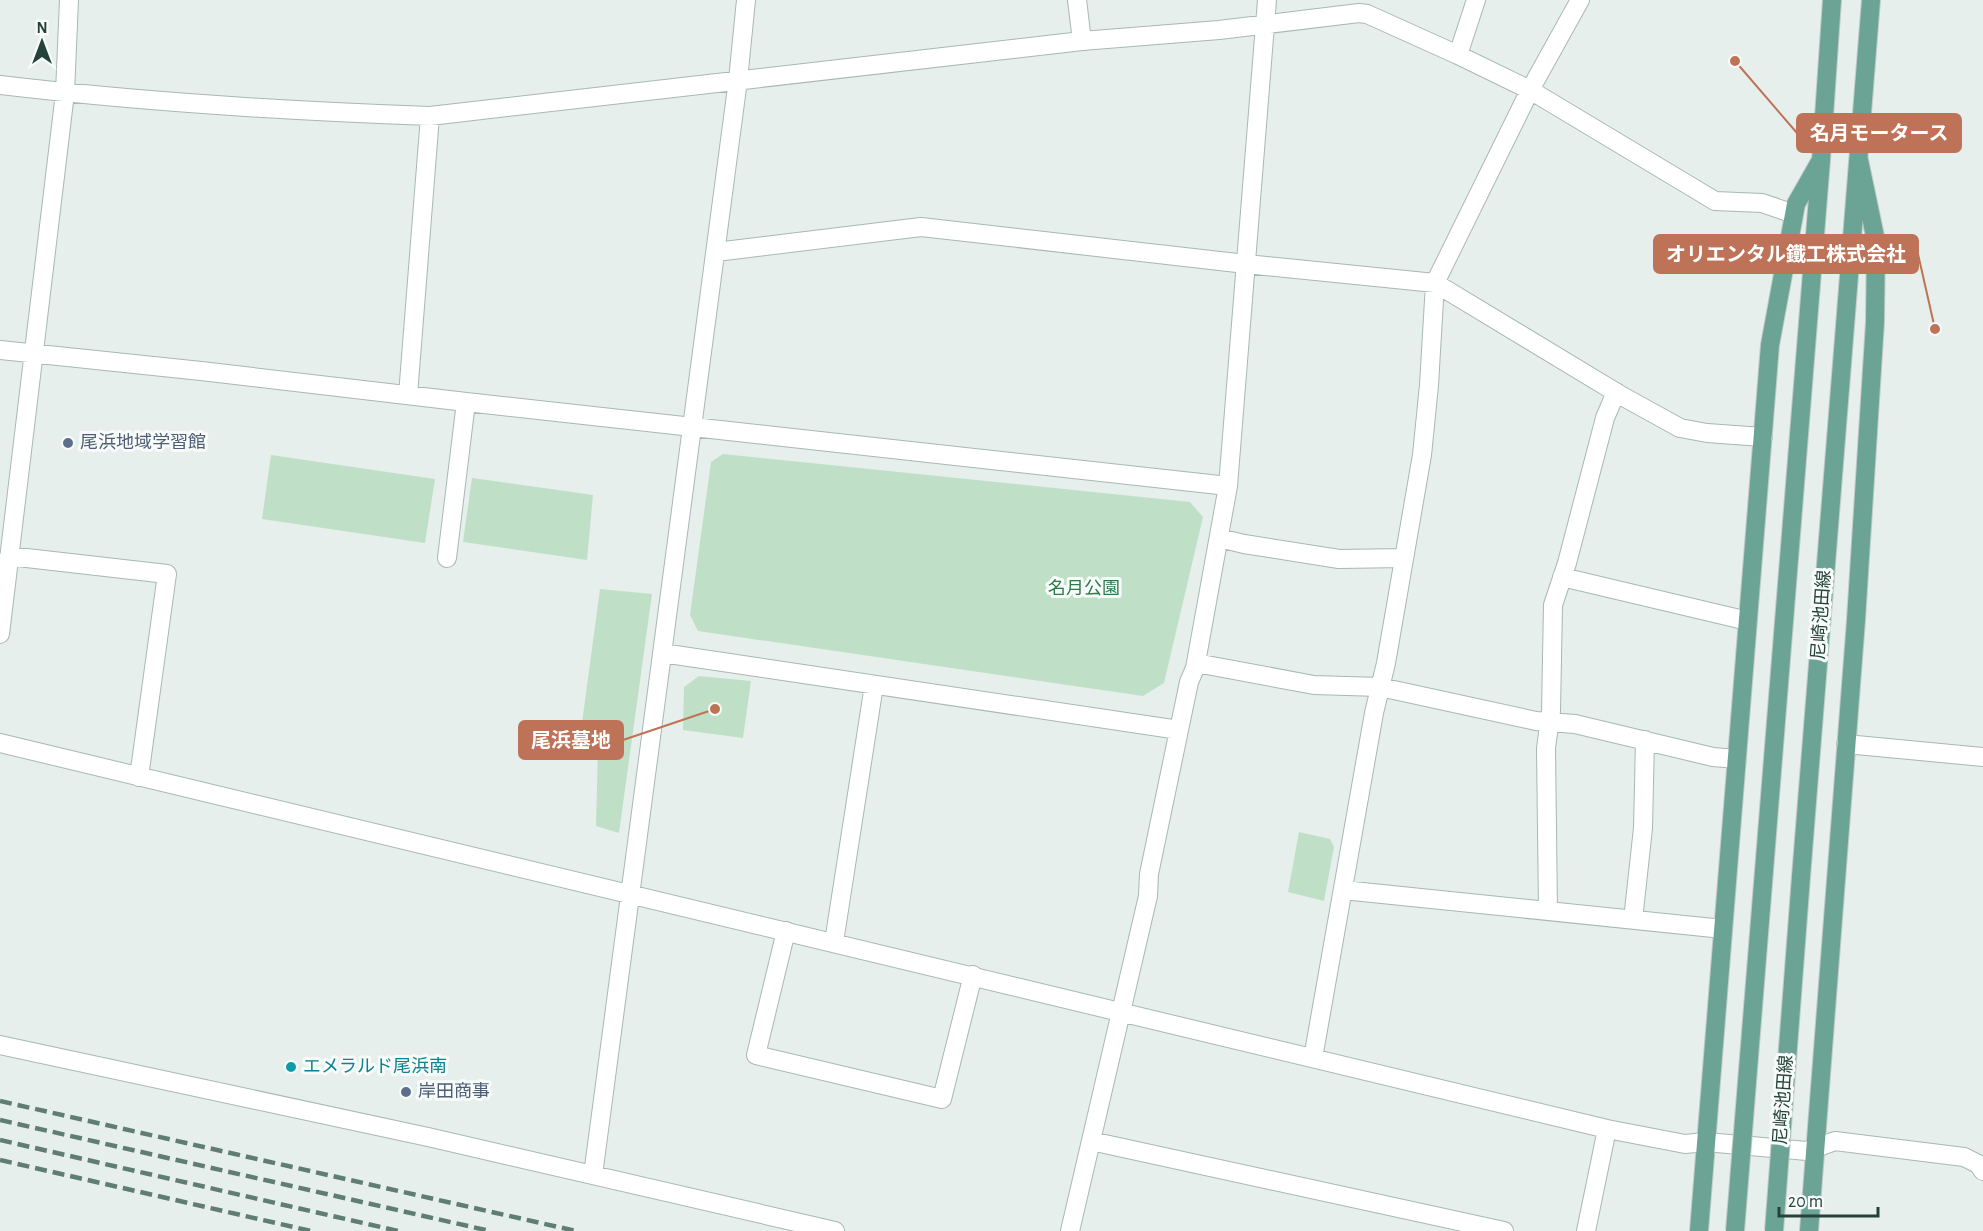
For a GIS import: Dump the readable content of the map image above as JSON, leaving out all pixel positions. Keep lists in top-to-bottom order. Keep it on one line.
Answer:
{"streets":{"main road":["尼崎池田線"]},"parks":["名月公園"],"places":["名月モータース","オリエンタル鐵工株式会社","尾浜地域学習館","尾浜墓地","エメラルド尾浜南","岸田商事"],"scale_bar":"20 m","north":"top"}
